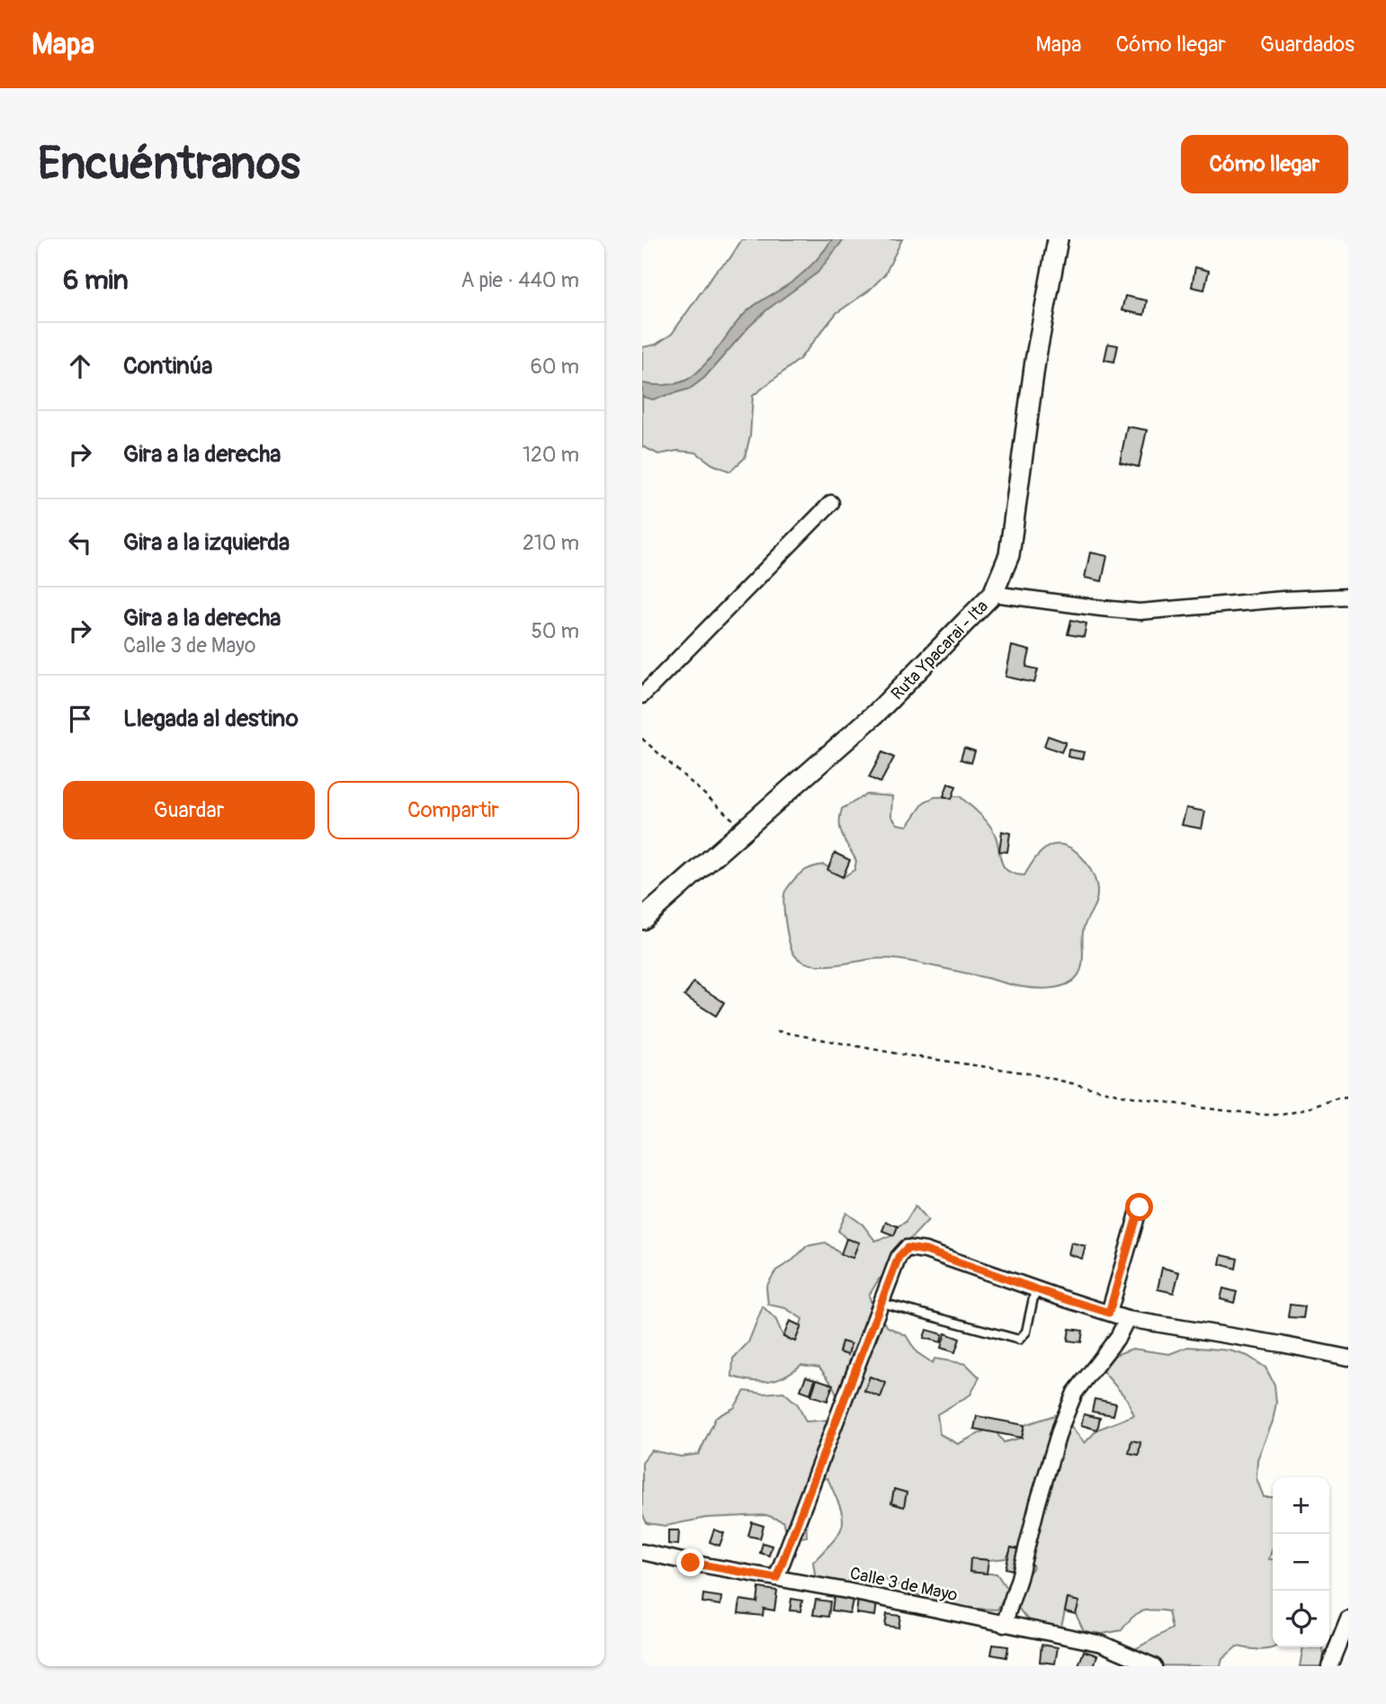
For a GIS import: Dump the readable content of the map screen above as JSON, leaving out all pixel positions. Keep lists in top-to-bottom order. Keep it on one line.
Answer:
{"streets":{"street":["Ruta Ypacarai - Ita","Calle 3 de Mayo"]},"page":{"header":"Mapa","nav":["Mapa","Cómo llegar","Guardados"],"buttons":["Cómo llegar",["Guardar","Compartir"]],"title":"Encuéntranos","heading":["6 min","A pie · 440 m"],"list":[["Continúa","60 m"],["Gira a la derecha","120 m"],["Gira a la izquierda","210 m"],["Gira a la derecha","Calle 3 de Mayo","50 m"],"Llegada al destino"],"map_buttons":["+","−"]}}
